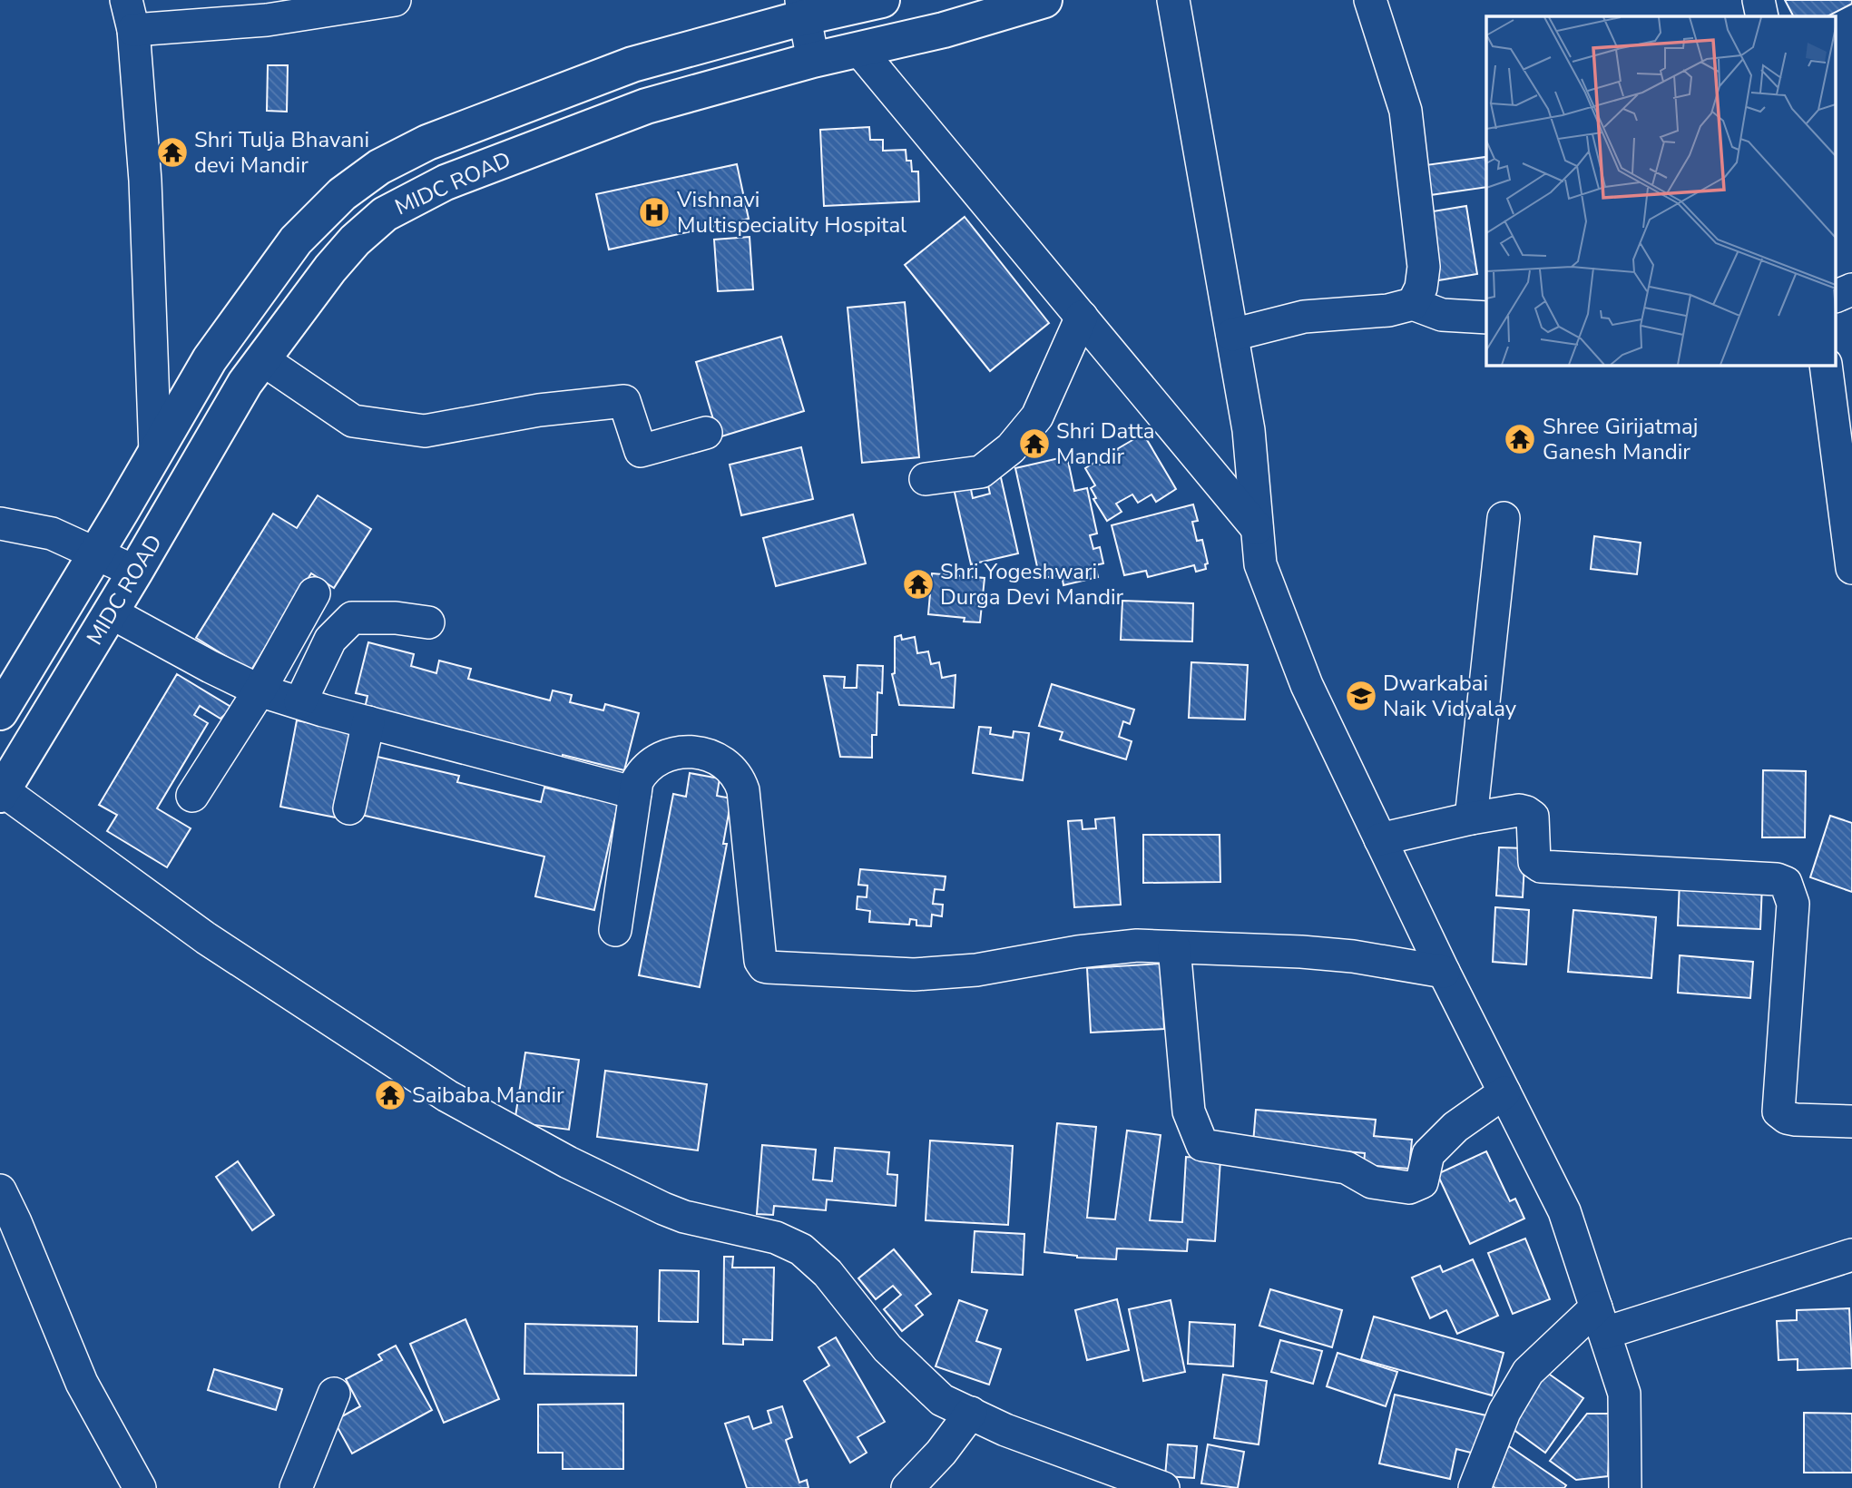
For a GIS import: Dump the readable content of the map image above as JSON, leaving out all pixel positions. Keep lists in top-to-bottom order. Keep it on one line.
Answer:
{"streets":{"main road":["MIDC ROAD"]},"places":{"temple":["Shri Tulja Bhavani devi Mandir","Shree Girijatmaj Ganesh Mandir","Shri Datta Mandir","Shri Yogeshwari Durga Devi Mandir","Saibaba Mandir"],"hospital":["Vishnavi Multispeciality Hospital"],"school or university":["Dwarkabai Naik Vidyalay"]}}
